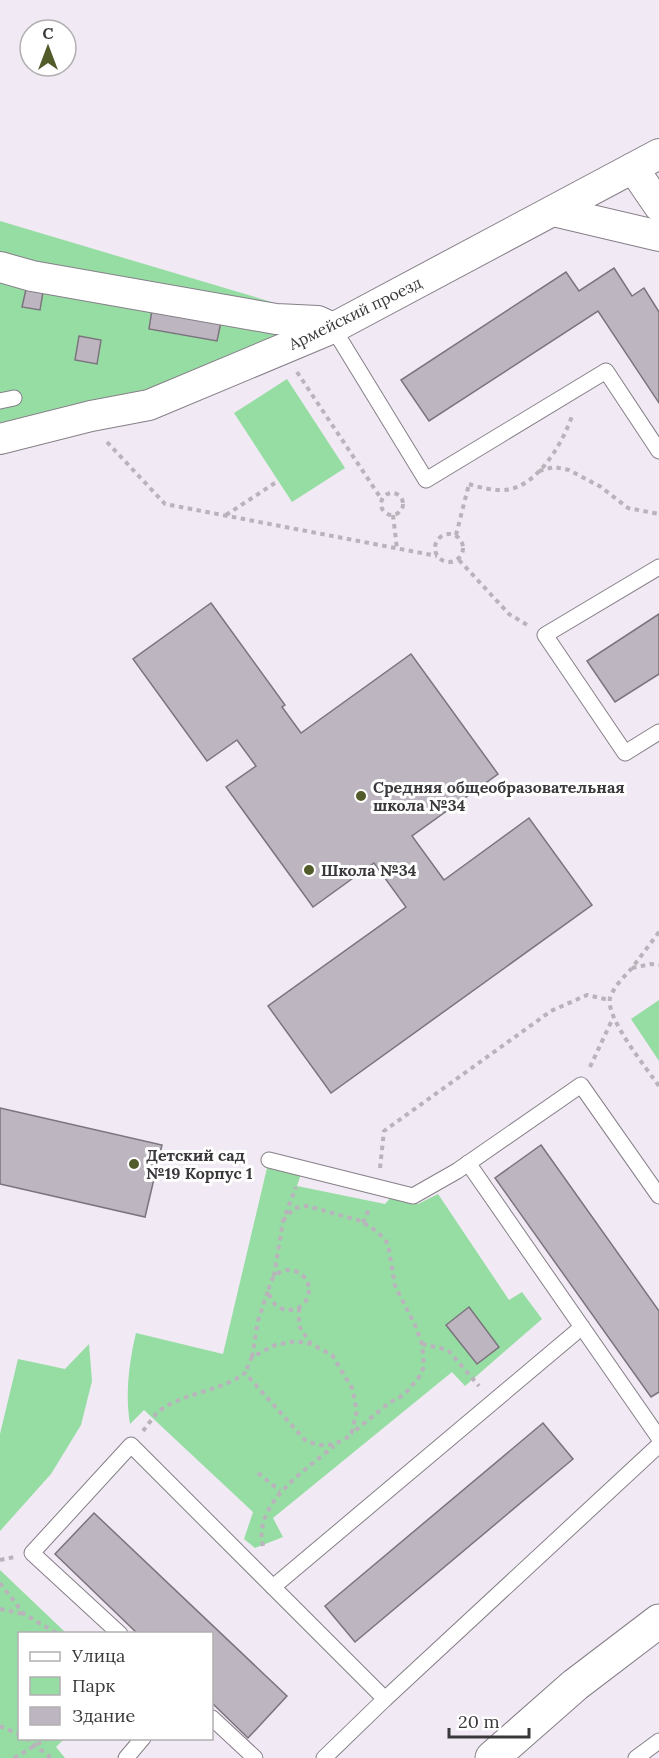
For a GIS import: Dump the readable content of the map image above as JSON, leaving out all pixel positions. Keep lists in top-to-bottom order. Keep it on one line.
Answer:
{"streets":{"street":["Армейский проезд"]},"places":["Средняя общеобразовательная школа №34","Школа №34","Детский сад №19 Корпус 1"],"legend":["Улица","Парк","Здание"],"scale_bar":"20 m","north":"top"}
